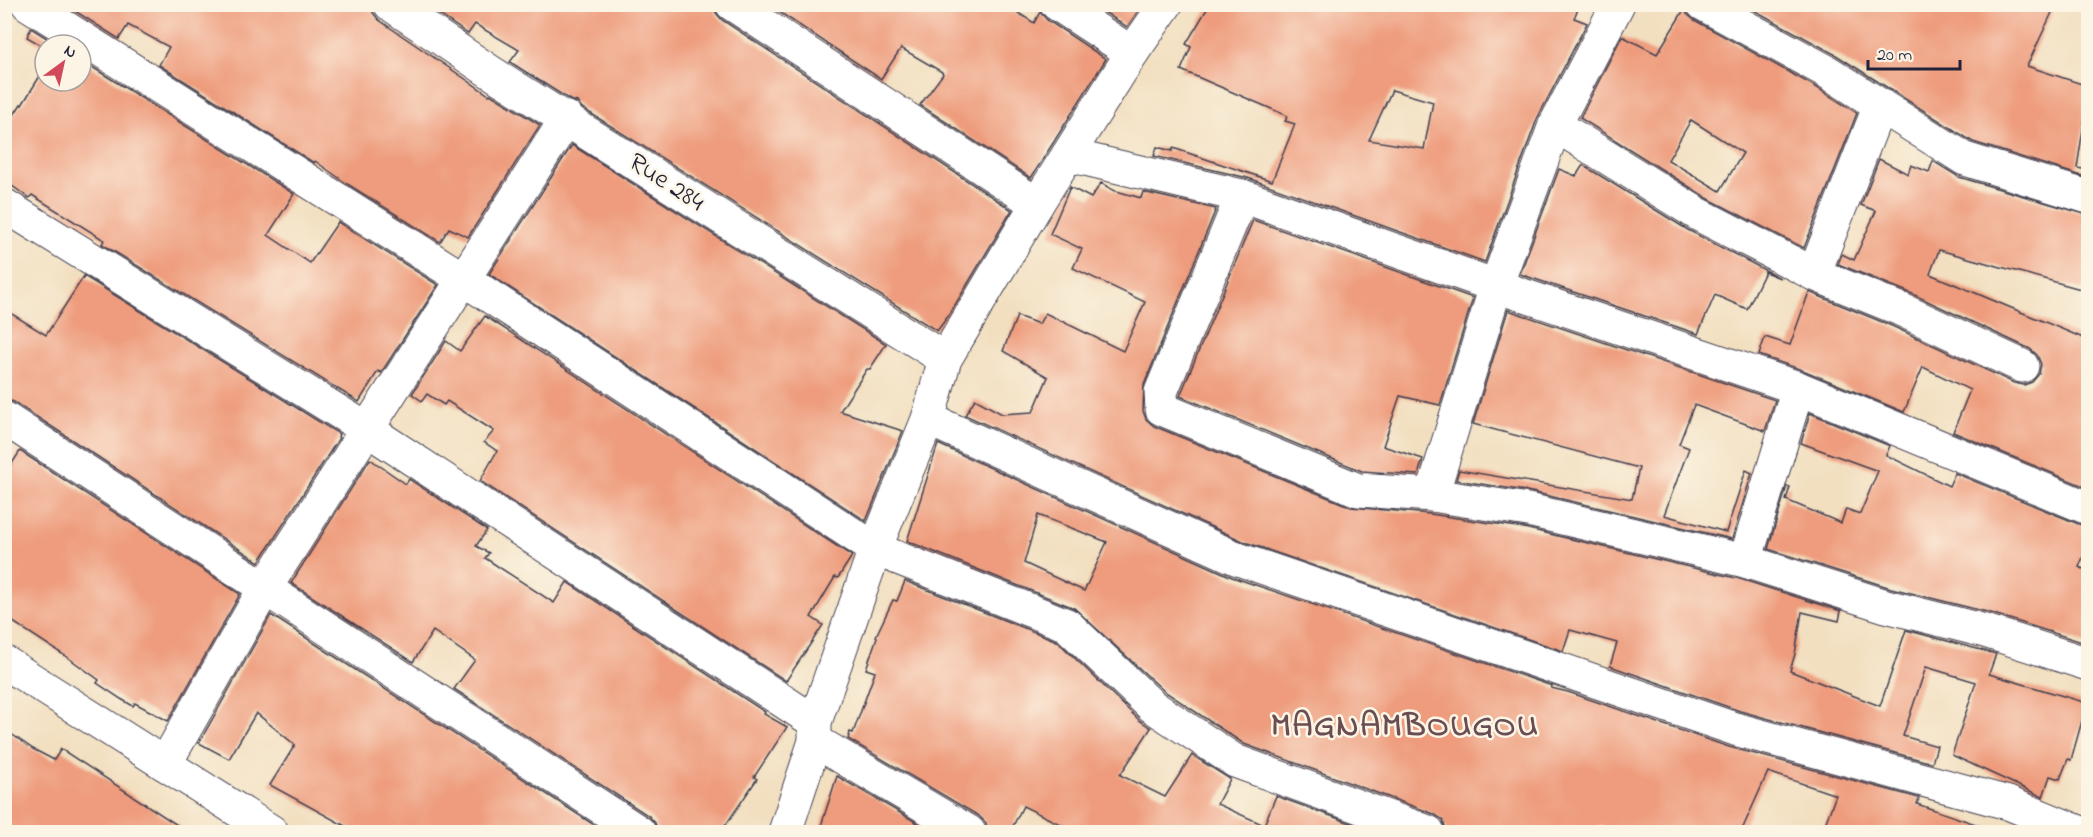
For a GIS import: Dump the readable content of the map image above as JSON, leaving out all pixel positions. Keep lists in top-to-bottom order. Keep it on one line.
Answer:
{"streets":{"street":["Rue 284"]},"districts":["MAGNAMBOUGOU"],"scale_bar":"20 m","north":"top right"}
